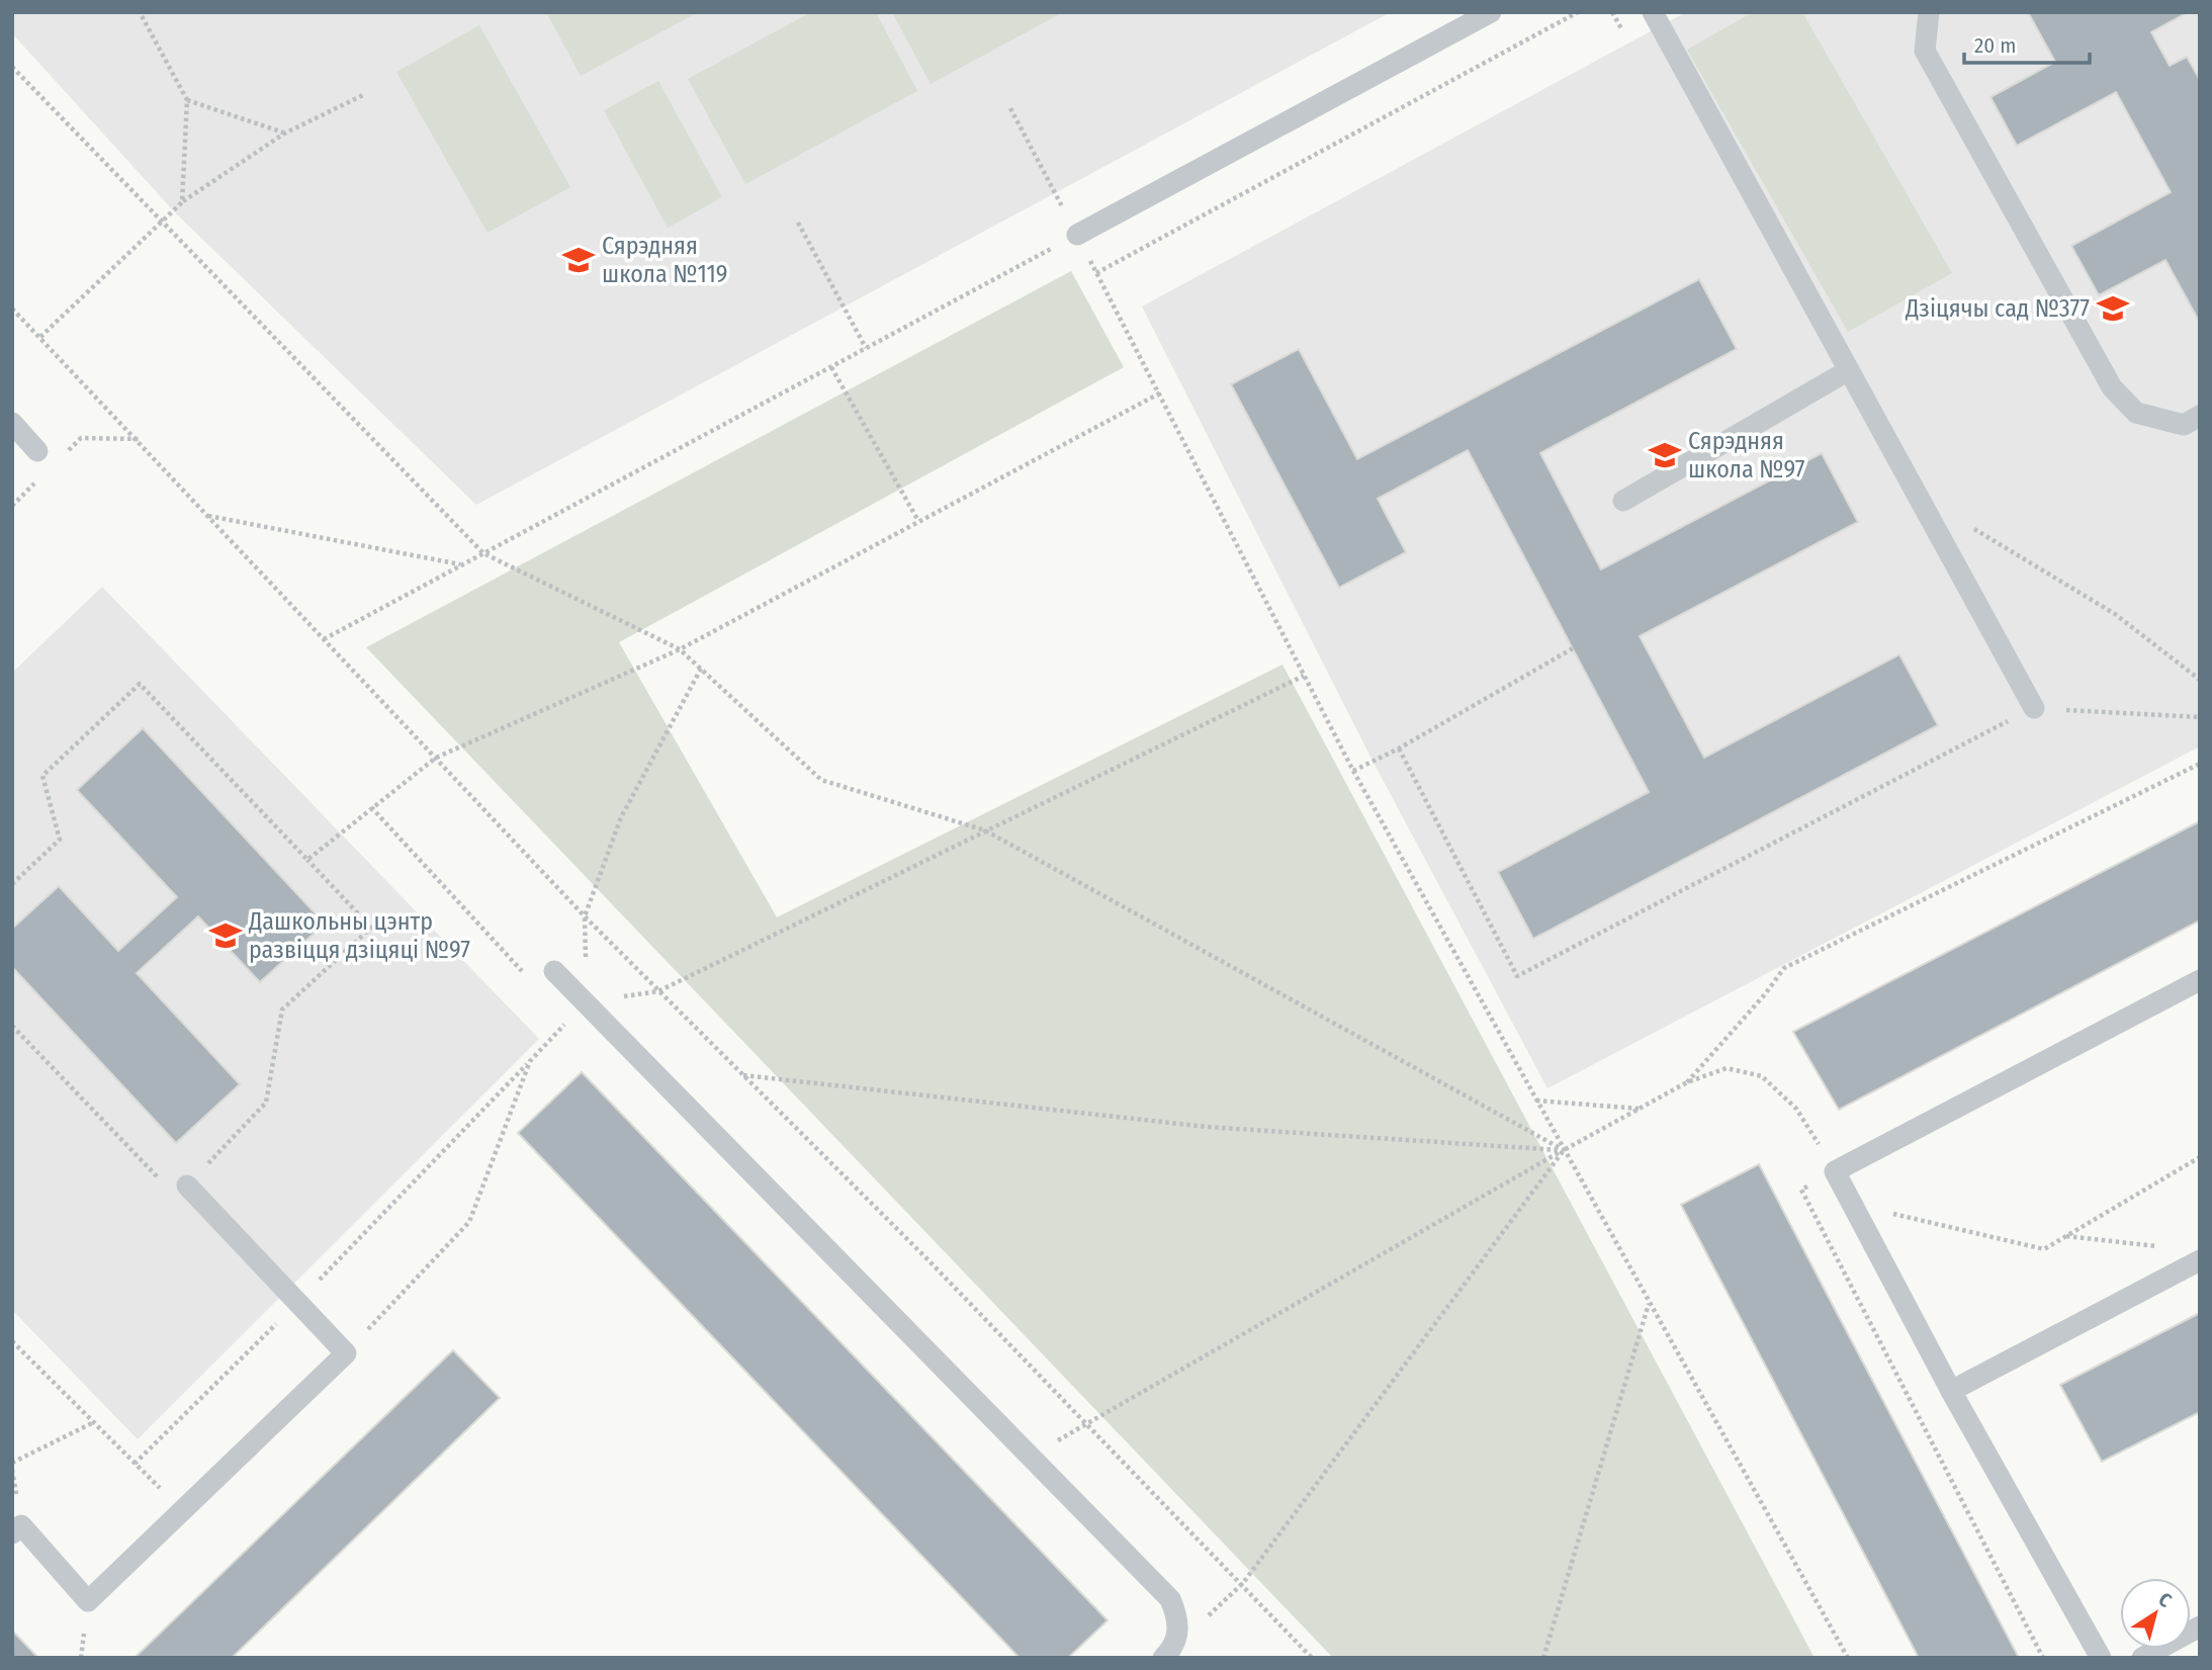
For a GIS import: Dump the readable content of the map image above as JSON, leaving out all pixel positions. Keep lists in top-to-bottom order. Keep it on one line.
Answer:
{"places":{"school or university":["Сярэдняя школа №119","Дзіцячы сад №377","Сярэдняя школа №97","Дашкольны цэнтр развіцця дзіцяці №97"]},"scale_bar":"20 m","north":"top right"}
